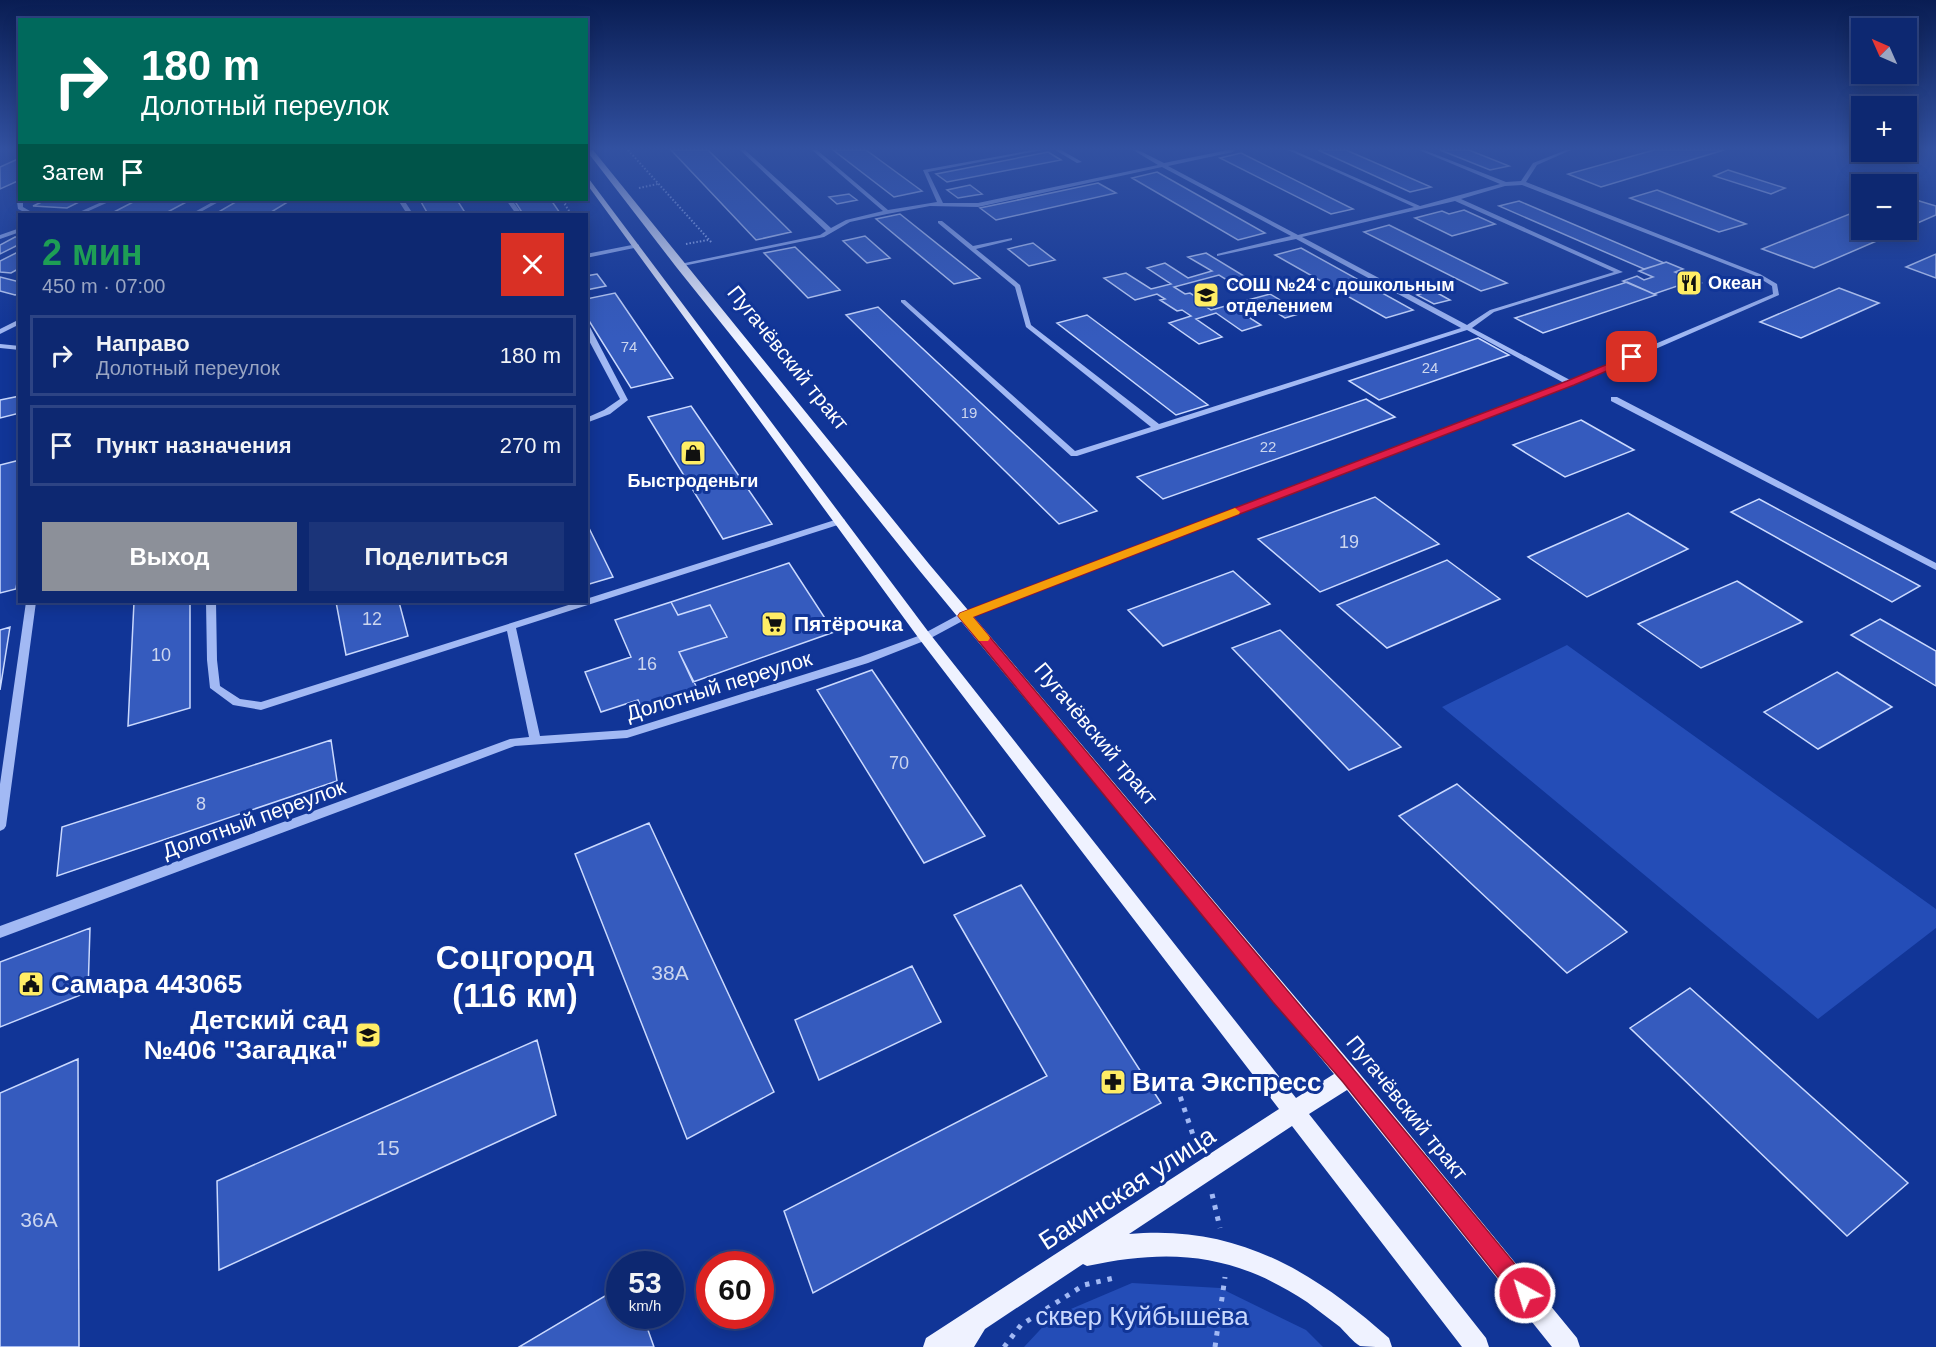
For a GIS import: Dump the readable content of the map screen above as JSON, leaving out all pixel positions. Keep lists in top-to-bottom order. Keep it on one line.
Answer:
{"streets":{"main road":["Пугачёвский тракт","Бакинская улица"],"street":["Долотный переулок"]},"crossings":[["Пугачёвский тракт","Долотный переулок"],["Пугачёвский тракт","Бакинская улица"]],"districts":["Соцгород (116 км)"],"parks":["сквер Куйбышева"],"places":{"restaurant":["Океан"],"school or university":["СОШ №24 с дошкольным отделением","Детский сад №406 \"Загадка\""],"shop":["Быстроденьги"],"supermarket":["Пятёрочка"],"public building":["Самара 443065"],"pharmacy":["Вита Экспресс"]},"house_numbers":["74","24","19","22","19","12","10","16","70","8","38А","15","36А"],"north":"top left","page":{"map_buttons":["+","−"],"turn":["180 m","Долотный переулок"],"then":"Затем","heading":["2 мин","450 m · 07:00"],"list":[{"name":"Направо","note":"Долотный переулок","value":"180 m"},{"name":"Пункт назначения","value":"270 m"}],"buttons":["Выход","Поделиться"],"speed":"53 km/h","limit":"60"}}
